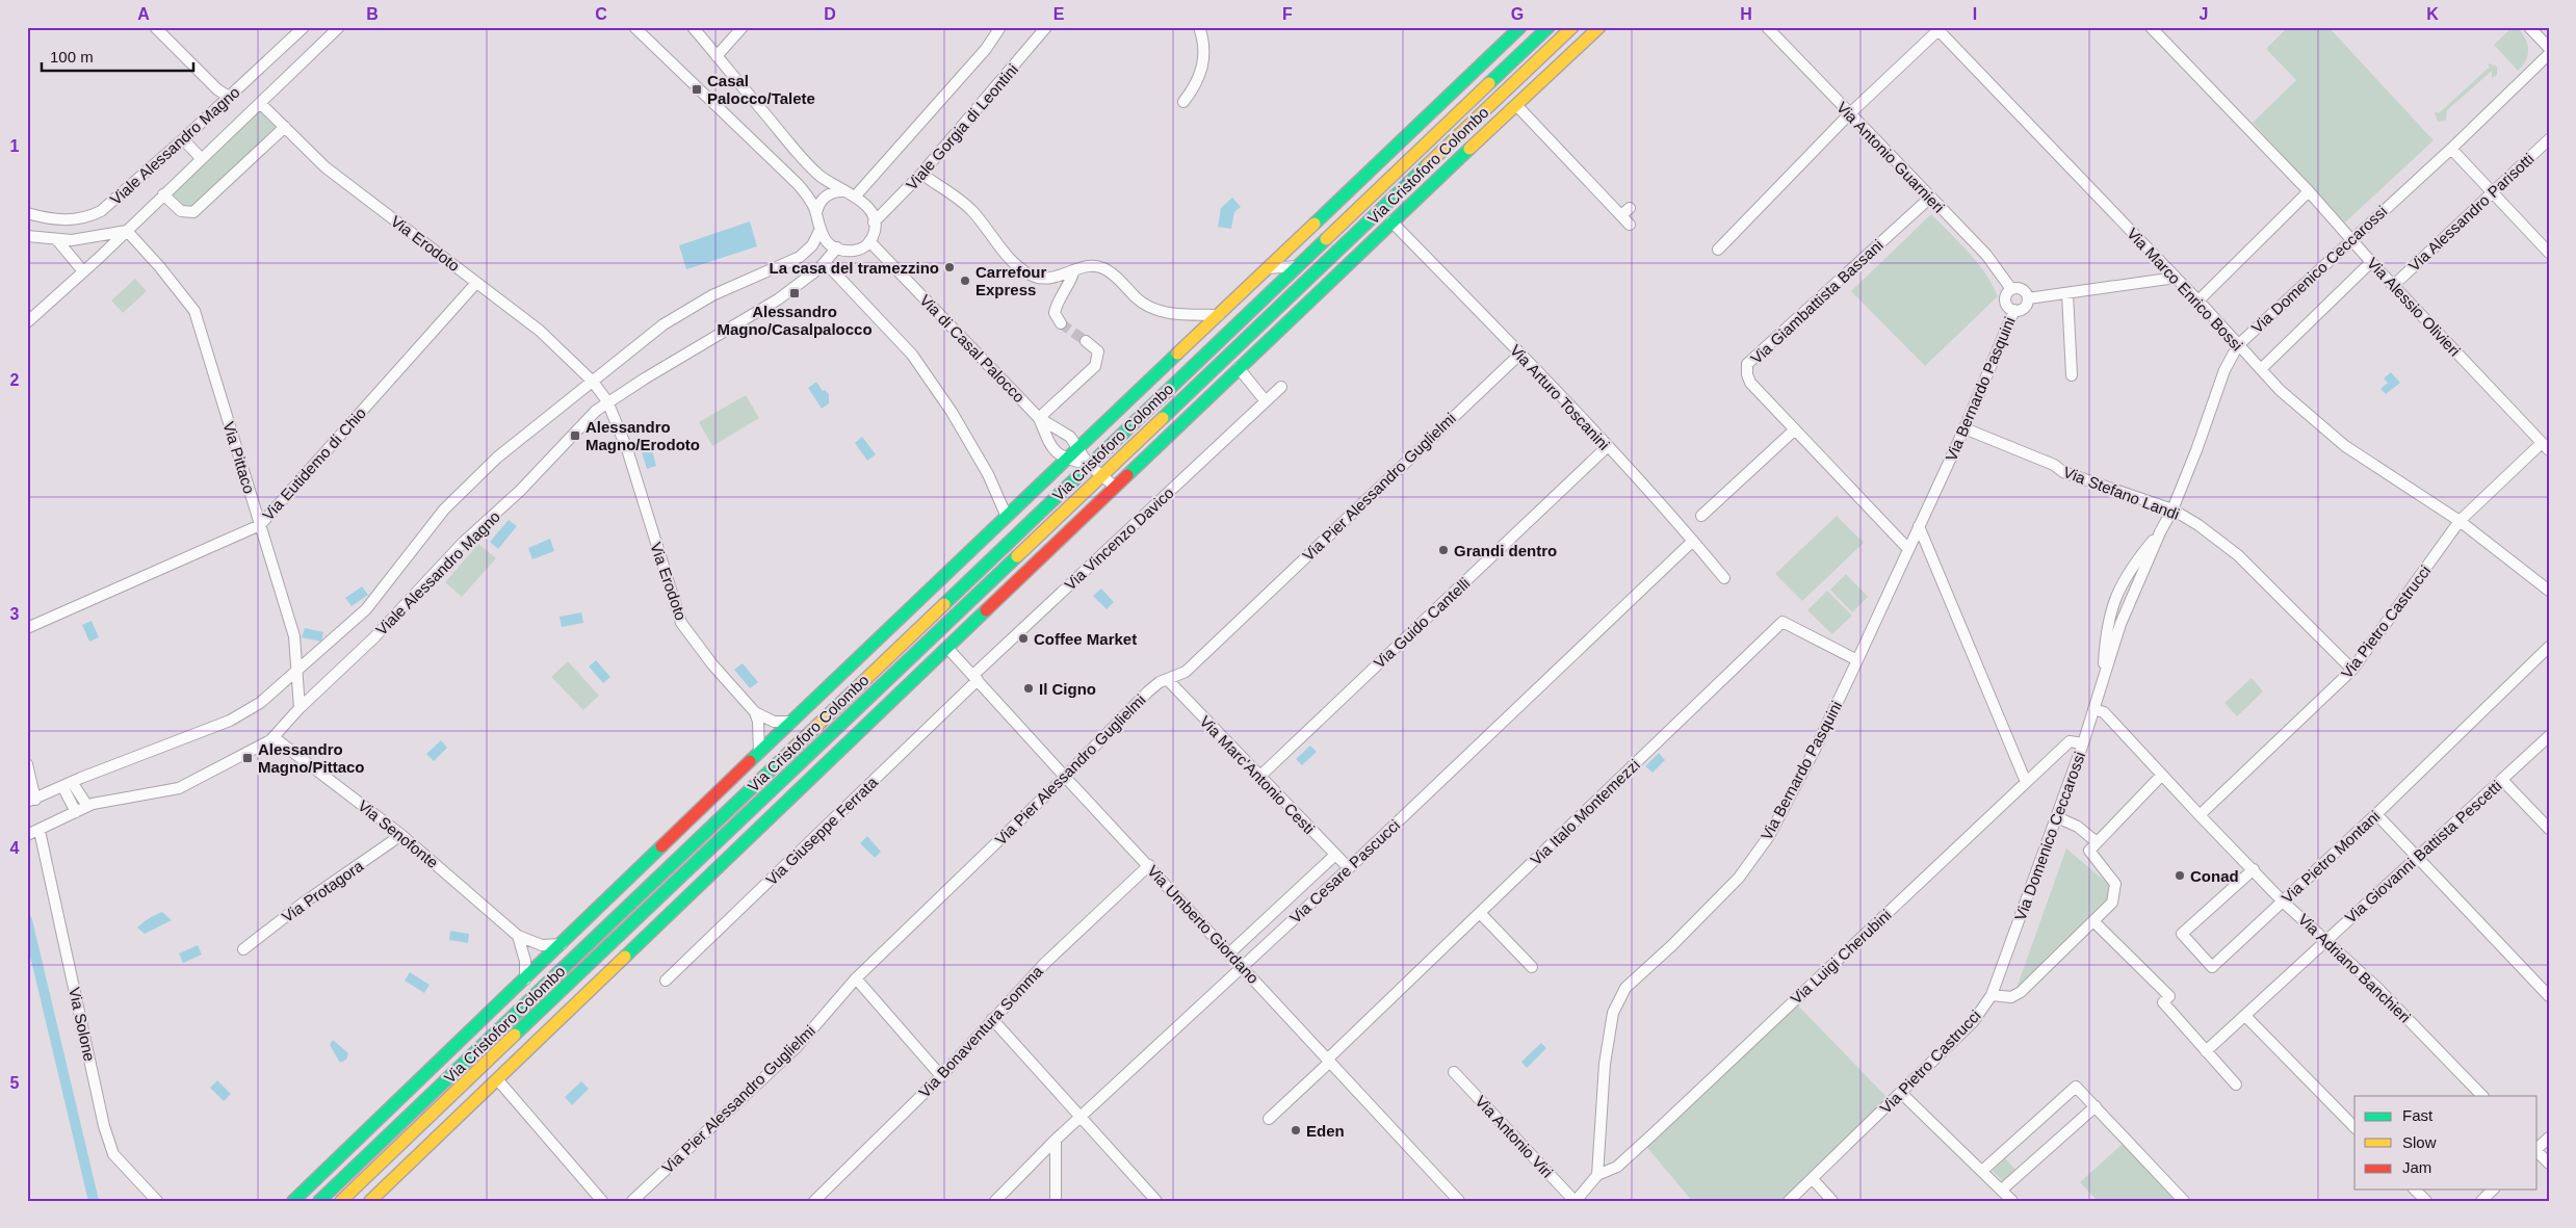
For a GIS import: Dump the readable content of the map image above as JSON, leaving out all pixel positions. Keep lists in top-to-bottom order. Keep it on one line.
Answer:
{"streets":{"street":["Viale Gorgia di Leontini","Viale Alessandro Magno","Via Antonio Guarnieri","Via Cristoforo Colombo","Via Alessandro Parisotti","Via Erodoto","Via Domenico Ceccarossi","Via Marco Enrico Bossi","Via Giambattista Bassani","Via Alessio Olivieri","Via di Casal Palocco","Via Bernardo Pasquini","Via Arturo Toscanini","Via Pittaco","Via Eutidemo di Chio","Via Pier Alessandro Guglielmi","Via Stefano Landi","Via Vincenzo Davico","Via Pietro Castrucci","Via Guido Cantelli","Via Marc'Antonio Cesti","Via Italo Montemezzi","Via Giuseppe Ferrata","Via Senofonte","Via Giovanni Battista Pescetti","Via Pietro Montani","Via Cesare Pascucci","Via Protagora","Via Umberto Giordano","Via Luigi Cherubini","Via Adriano Banchieri","Via Solone","Via Bonaventura Somma","Via Antonio Viri"]},"crossings":[["Viale Gorgia di Leontini","Viale Alessandro Magno"],["Viale Gorgia di Leontini","Via di Casal Palocco"],["Viale Alessandro Magno","Via Erodoto"],["Viale Alessandro Magno","Via di Casal Palocco"],["Viale Alessandro Magno","Via Pittaco"],["Viale Alessandro Magno","Via Senofonte"],["Viale Alessandro Magno","Via Solone"],["Via Antonio Guarnieri","Via Giambattista Bassani"],["Via Antonio Guarnieri","Via Bernardo Pasquini"],["Via Cristoforo Colombo","Via di Casal Palocco"],["Via Cristoforo Colombo","Via Arturo Toscanini"],["Via Cristoforo Colombo","Via Umberto Giordano"],["Via Alessandro Parisotti","Via Alessio Olivieri"],["Via Erodoto","Via Eutidemo di Chio"],["Via Domenico Ceccarossi","Via Marco Enrico Bossi"],["Via Domenico Ceccarossi","Via Alessio Olivieri"],["Via Domenico Ceccarossi","Via Stefano Landi"],["Via Domenico Ceccarossi","Via Pietro Castrucci"],["Via Domenico Ceccarossi","Via Luigi Cherubini"],["Via Domenico Ceccarossi","Via Adriano Banchieri"],["Via Marco Enrico Bossi","Via Pietro Castrucci"],["Via Giambattista Bassani","Via Bernardo Pasquini"],["Via Alessio Olivieri","Via Pietro Castrucci"],["Via Bernardo Pasquini","Via Stefano Landi"],["Via Bernardo Pasquini","Via Italo Montemezzi"],["Via Bernardo Pasquini","Via Luigi Cherubini"],["Via Arturo Toscanini","Via Pier Alessandro Guglielmi"],["Via Arturo Toscanini","Via Guido Cantelli"],["Via Arturo Toscanini","Via Cesare Pascucci"],["Via Pittaco","Via Eutidemo di Chio"],["Via Pier Alessandro Guglielmi","Via Marc'Antonio Cesti"],["Via Pier Alessandro Guglielmi","Via Umberto Giordano"],["Via Stefano Landi","Via Pietro Castrucci"],["Via Vincenzo Davico","Via Giuseppe Ferrata"],["Via Vincenzo Davico","Via Umberto Giordano"],["Via Pietro Castrucci","Via Adriano Banchieri"],["Via Guido Cantelli","Via Marc'Antonio Cesti"],["Via Marc'Antonio Cesti","Via Cesare Pascucci"],["Via Italo Montemezzi","Via Umberto Giordano"],["Via Giuseppe Ferrata","Via Umberto Giordano"],["Via Senofonte","Via Protagora"],["Via Giovanni Battista Pescetti","Via Adriano Banchieri"],["Via Pietro Montani","Via Adriano Banchieri"],["Via Cesare Pascucci","Via Umberto Giordano"],["Via Umberto Giordano","Via Bonaventura Somma"]],"places":{"transit":["Casal Palocco/Talete","Alessandro Magno/Casalpalocco","Alessandro Magno/Erodoto","Alessandro Magno/Pittaco"],"other":["La casa del tramezzino","Carrefour Express","Grandi dentro","Coffee Market","Il Cigno","Conad","Eden"]},"legend":["Fast","Slow","Jam"],"scale_bar":"100 m","grid":{"columns":["A","B","C","D","E","F","G","H","I","J","K"],"rows":["1","2","3","4","5"]}}
